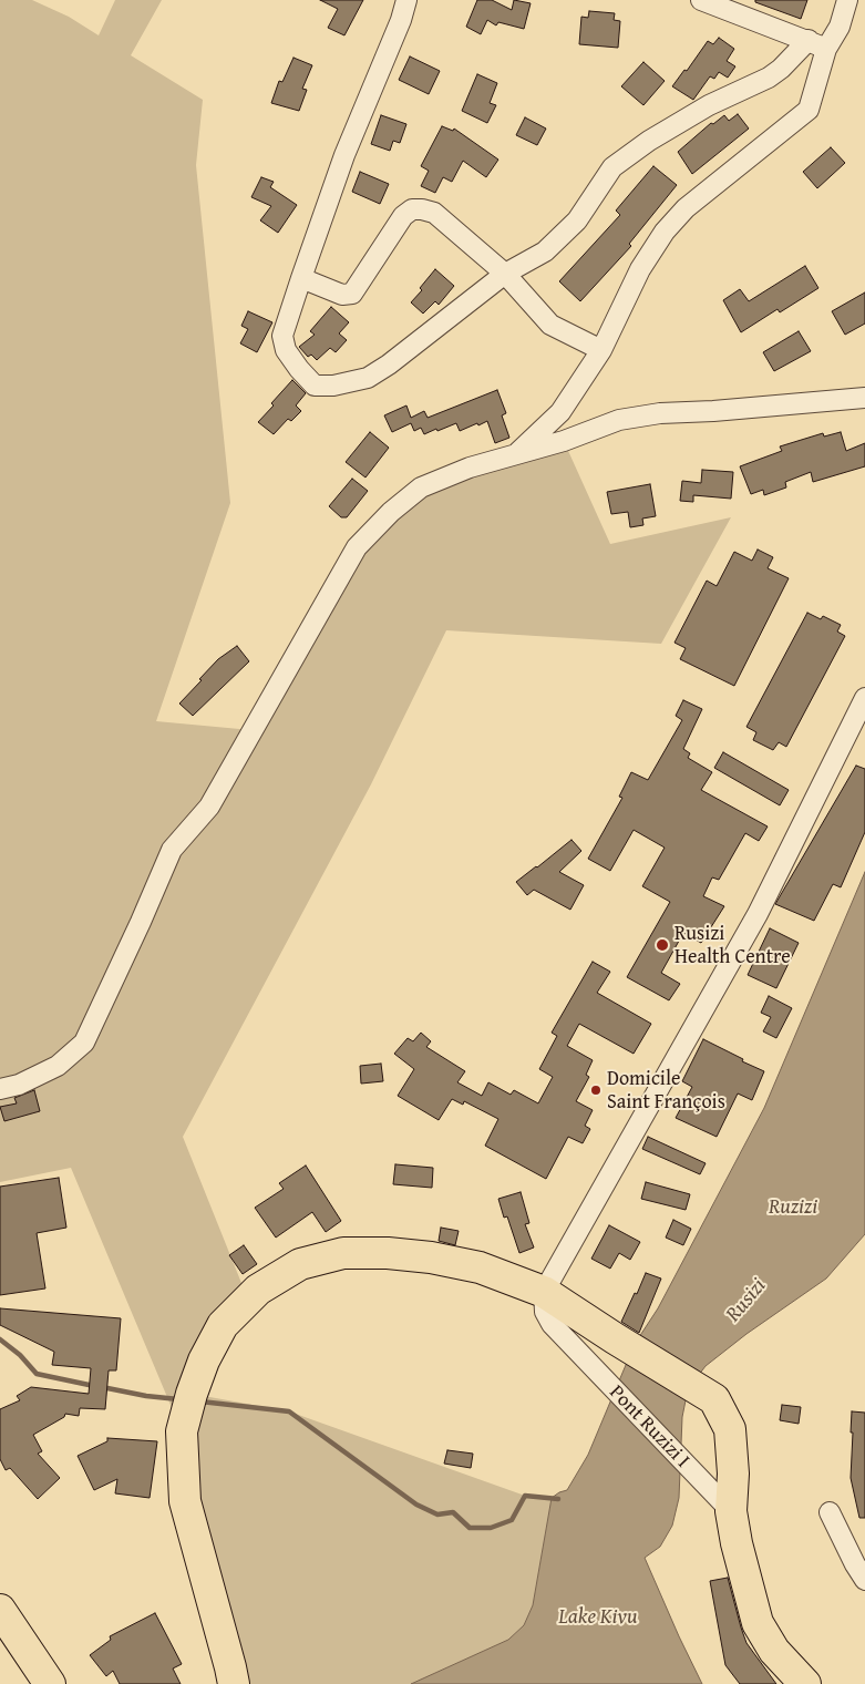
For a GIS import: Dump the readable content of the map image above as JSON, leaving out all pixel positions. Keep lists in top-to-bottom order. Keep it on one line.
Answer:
{"streets":{"street":["Pont Ruzizi I"]},"water":["Ruzizi","Rusizi","Lake Kivu"],"places":["Rusizi Health Centre","Domicile Saint François"]}
